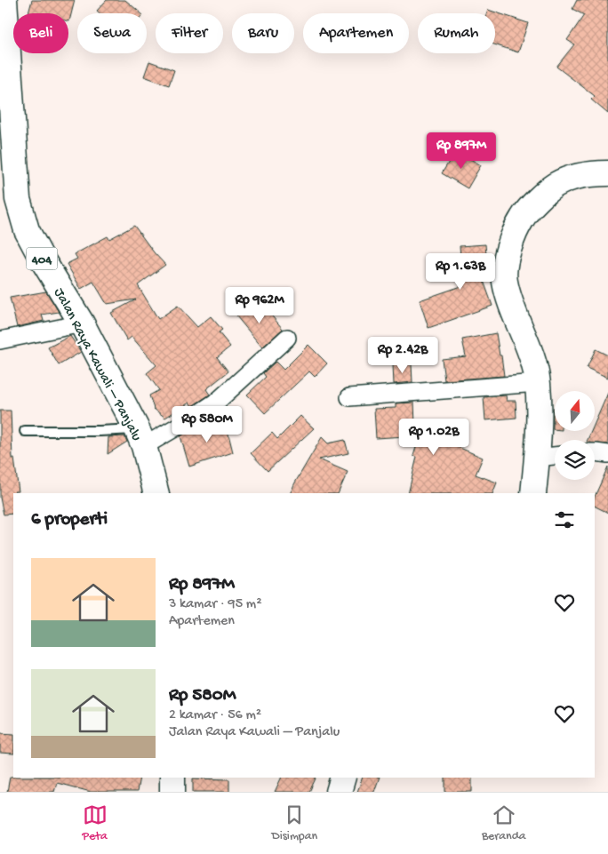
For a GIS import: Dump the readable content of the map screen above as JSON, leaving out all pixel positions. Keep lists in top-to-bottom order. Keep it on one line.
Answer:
{"streets":{"main road":["404","Jalan Raya Kawali – Panjalu"]},"north":"top","page":{"chip":["Beli","Sewa","Filter","Baru","Apartemen","Rumah"],"price":["Rp 897M","Rp 1.63B","Rp 962M","Rp 2.42B","Rp 580M","Rp 1.02B"],"heading":"6 properti","list":[{"name":"Rp 897M","note":"3 kamar · 95 m² · Apartemen"},{"name":"Rp 580M","note":"2 kamar · 56 m² · Jalan Raya Kawali – Panjalu"}],"tabs":["Peta","Disimpan","Beranda"]}}
